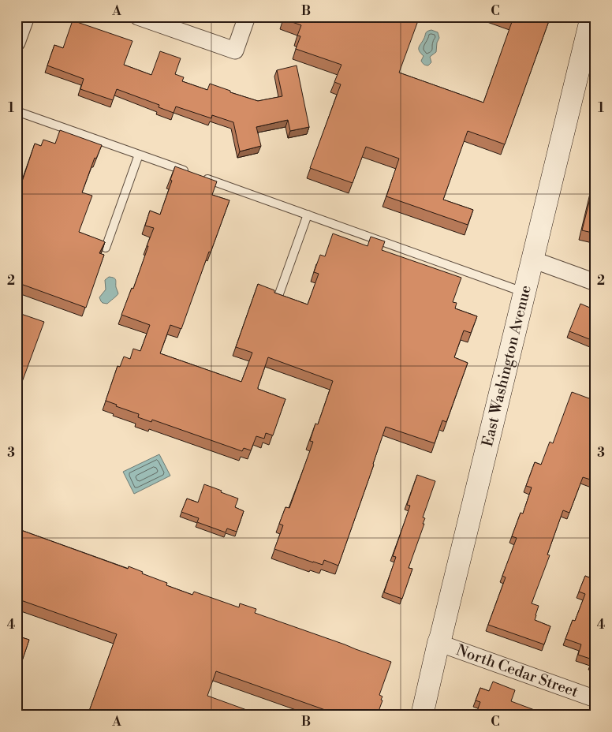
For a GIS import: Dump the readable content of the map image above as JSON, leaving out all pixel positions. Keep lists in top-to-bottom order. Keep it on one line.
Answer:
{"streets":{"main road":["East Washington Avenue"],"street":["North Cedar Street"]},"crossings":[["East Washington Avenue","North Cedar Street"]],"grid":{"columns":["A","B","C"],"rows":["1","2","3","4"]}}
